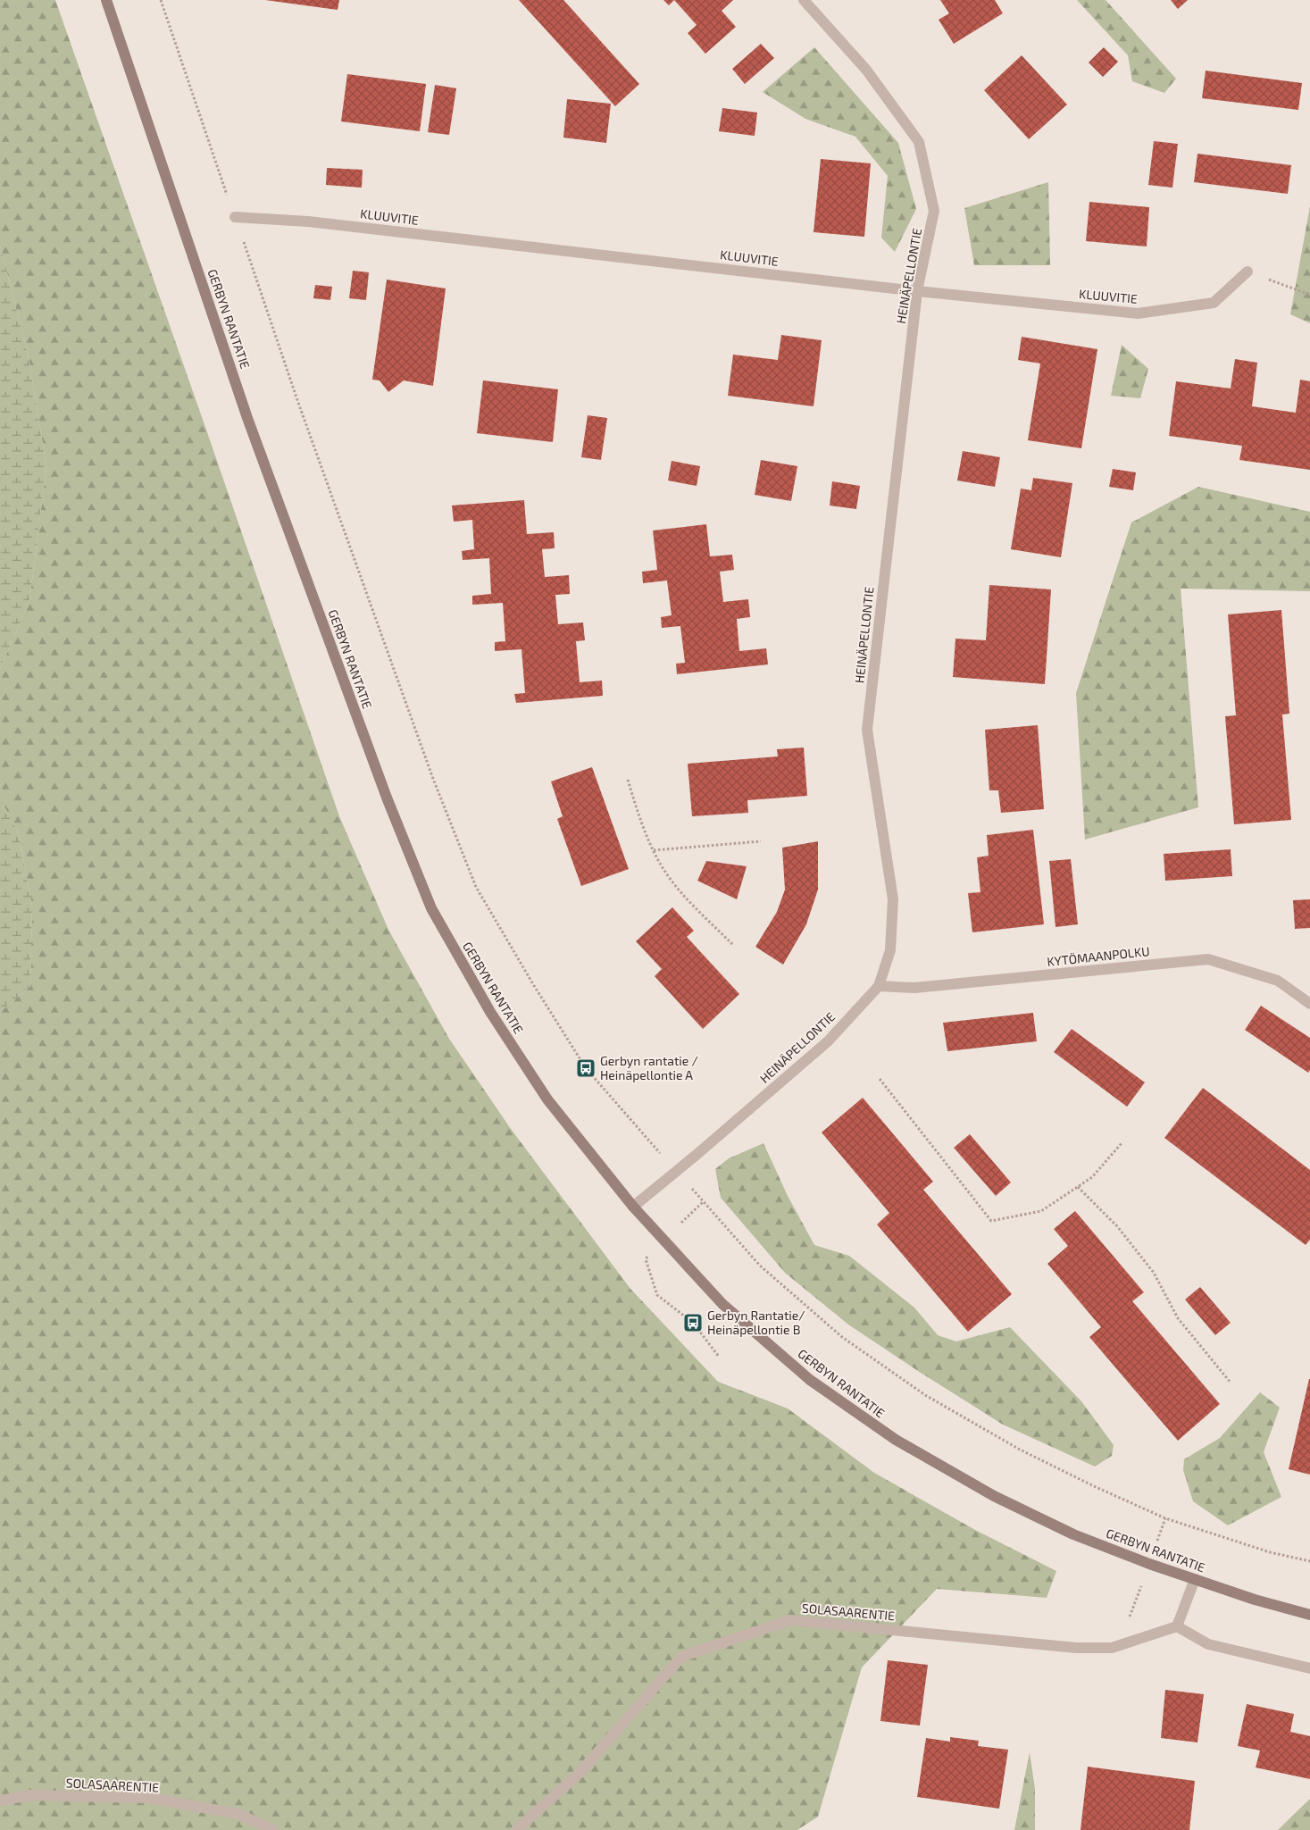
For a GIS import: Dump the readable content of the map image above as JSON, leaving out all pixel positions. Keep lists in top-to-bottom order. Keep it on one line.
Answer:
{"streets":{"main road":["GERBYN RANTATIE"],"street":["KLUUVITIE","HEINÄPELLONTIE","KYTÖMAANPOLKU","SOLASAARENTIE"]},"crossings":[["KLUUVITIE","HEINÄPELLONTIE"],["HEINÄPELLONTIE","GERBYN RANTATIE"],["HEINÄPELLONTIE","KYTÖMAANPOLKU"]],"places":{"bus stop":["Gerbyn rantatie / Heinäpellontie A","Gerbyn Rantatie/ Heinäpellontie B"]}}
